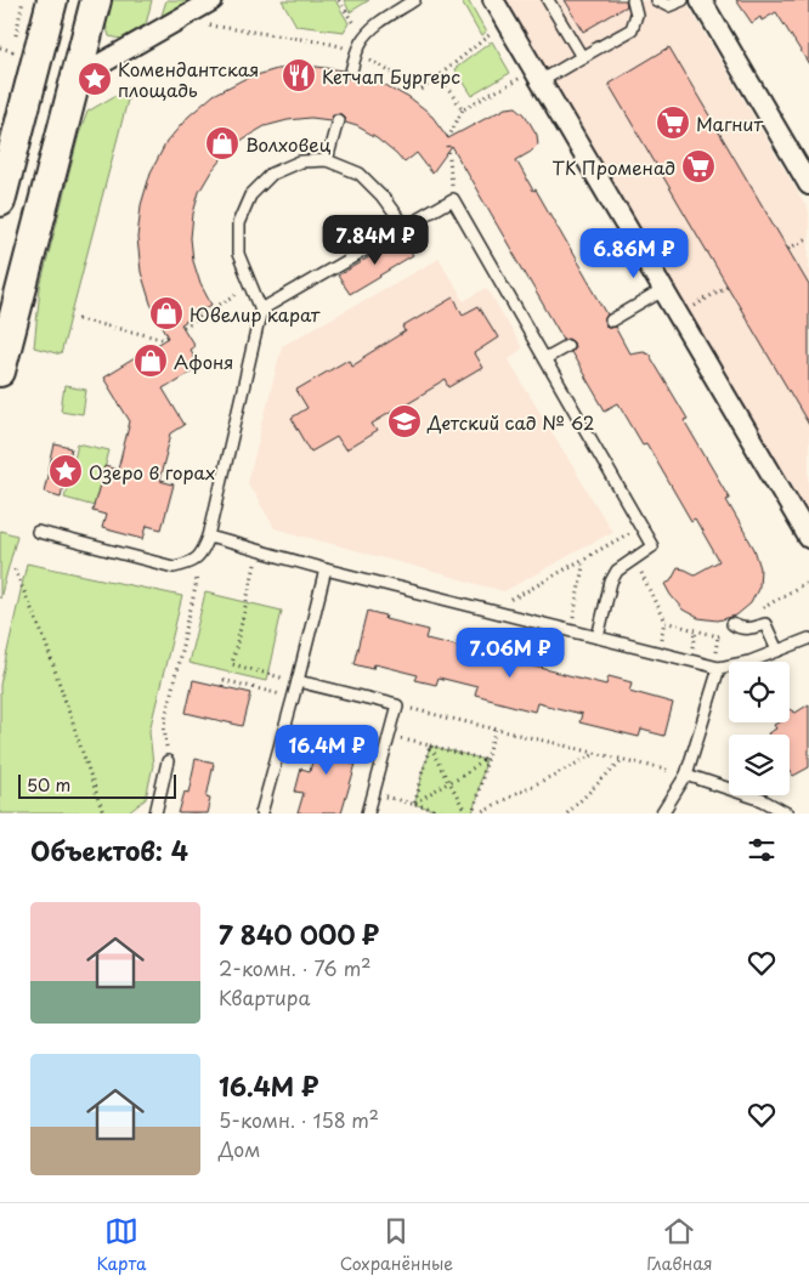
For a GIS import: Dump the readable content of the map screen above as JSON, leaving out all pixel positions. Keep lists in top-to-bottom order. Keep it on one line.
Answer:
{"places":{"restaurant":["Кетчап Бургерс"],"place":["Комендантская площадь","Озеро в горах"],"supermarket":["Магнит","ТК Променад"],"shop":["Волховец","Ювелир карат","Афоня"],"school or university":["Детский сад № 62"]},"scale_bar":"50 m","page":{"price":["7.84M ₽","6.86M ₽","7.06M ₽","16.4M ₽"],"scale":"50 m","heading":"Объектов: 4","list":[{"name":"7 840 000 ₽","note":"2-комн. · 76 m² · Квартира"},{"name":"16.4M ₽","note":"5-комн. · 158 m² · Дом"}],"tabs":["Карта","Сохранённые","Главная"]}}
